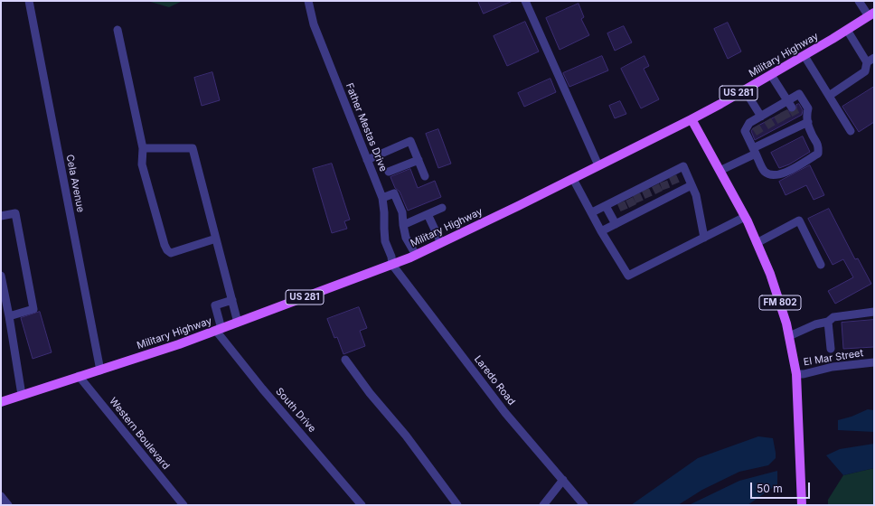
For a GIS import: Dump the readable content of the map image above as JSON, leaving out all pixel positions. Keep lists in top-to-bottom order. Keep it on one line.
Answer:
{"streets":{"main road":["Military Highway","US 281","FM 802"],"street":["Father Mestas Drive","Cela Avenue","El Mar Street","Laredo Road","South Drive","Western Boulevard"]},"crossings":[["Military Highway","Father Mestas Drive"],["Military Highway","Cela Avenue"],["Military Highway","FM 802"],["Military Highway","Laredo Road"],["Military Highway","South Drive"],["Military Highway","Western Boulevard"],["Father Mestas Drive","Laredo Road"],["FM 802","El Mar Street"]],"scale_bar":"50 m"}
